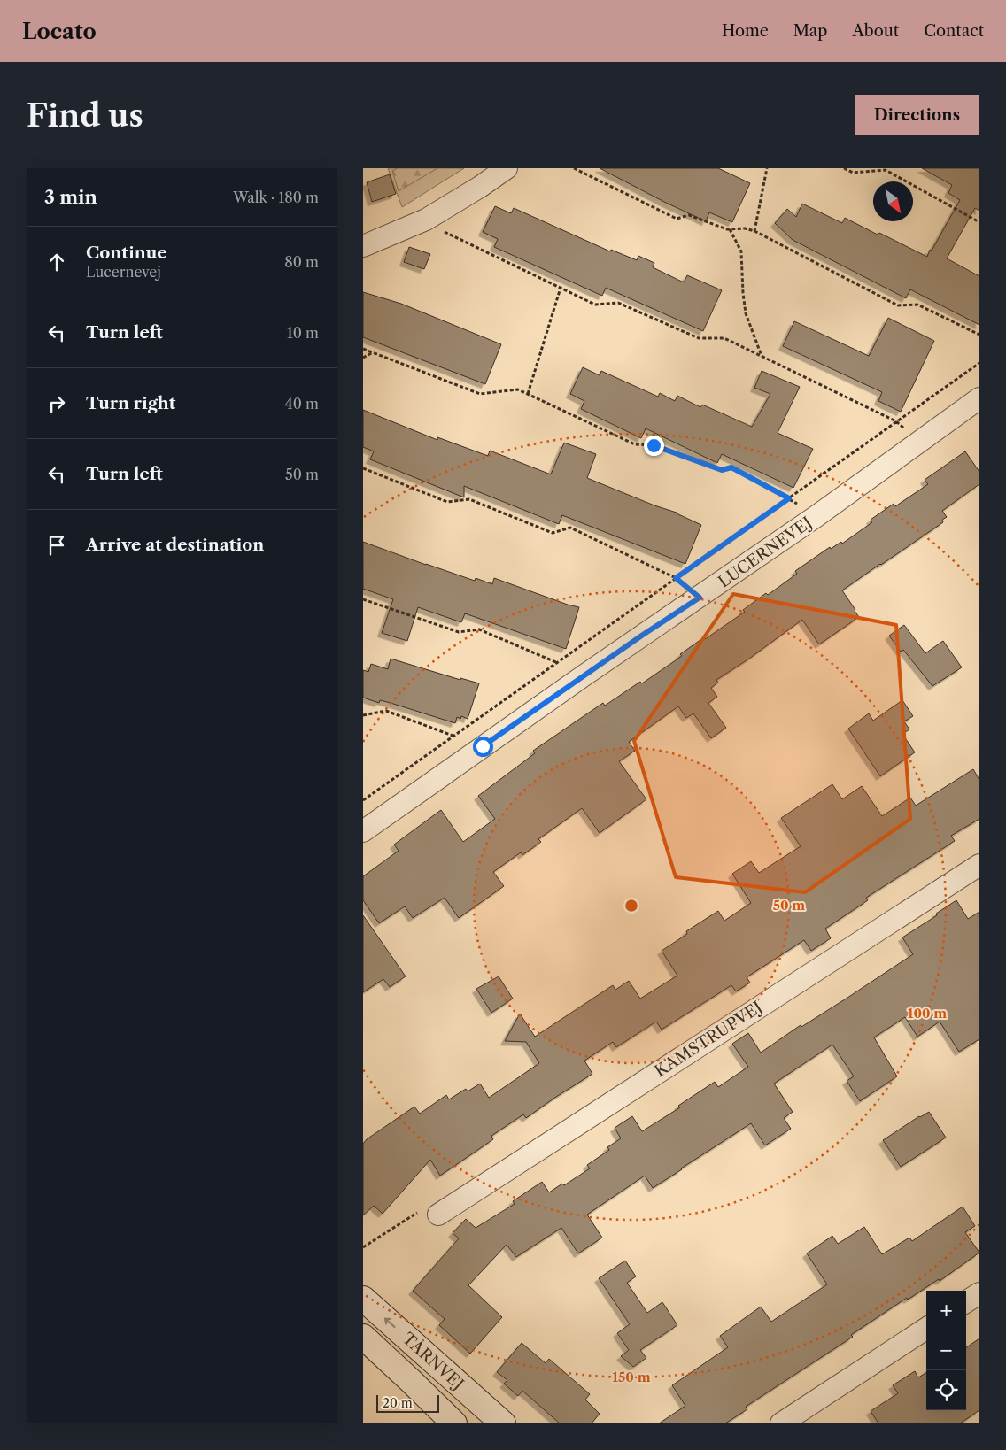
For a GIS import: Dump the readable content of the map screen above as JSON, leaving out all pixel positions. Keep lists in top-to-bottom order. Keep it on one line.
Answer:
{"streets":{"street":["LUCERNEVEJ","KAMSTRUPVEJ","TÅRNVEJ"]},"scale_bar":"20 m","north":"bottom right","page":{"header":"Locato","nav":["Home","Map","About","Contact"],"buttons":"Directions","title":"Find us","heading":["3 min","Walk · 180 m"],"list":[["Continue","Lucernevej","80 m"],["Turn left","10 m"],["Turn right","40 m"],["Turn left","50 m"],"Arrive at destination"],"map_buttons":["+","−"],"scale":"20 m"},"rings":["50 m","100 m","150 m"]}
